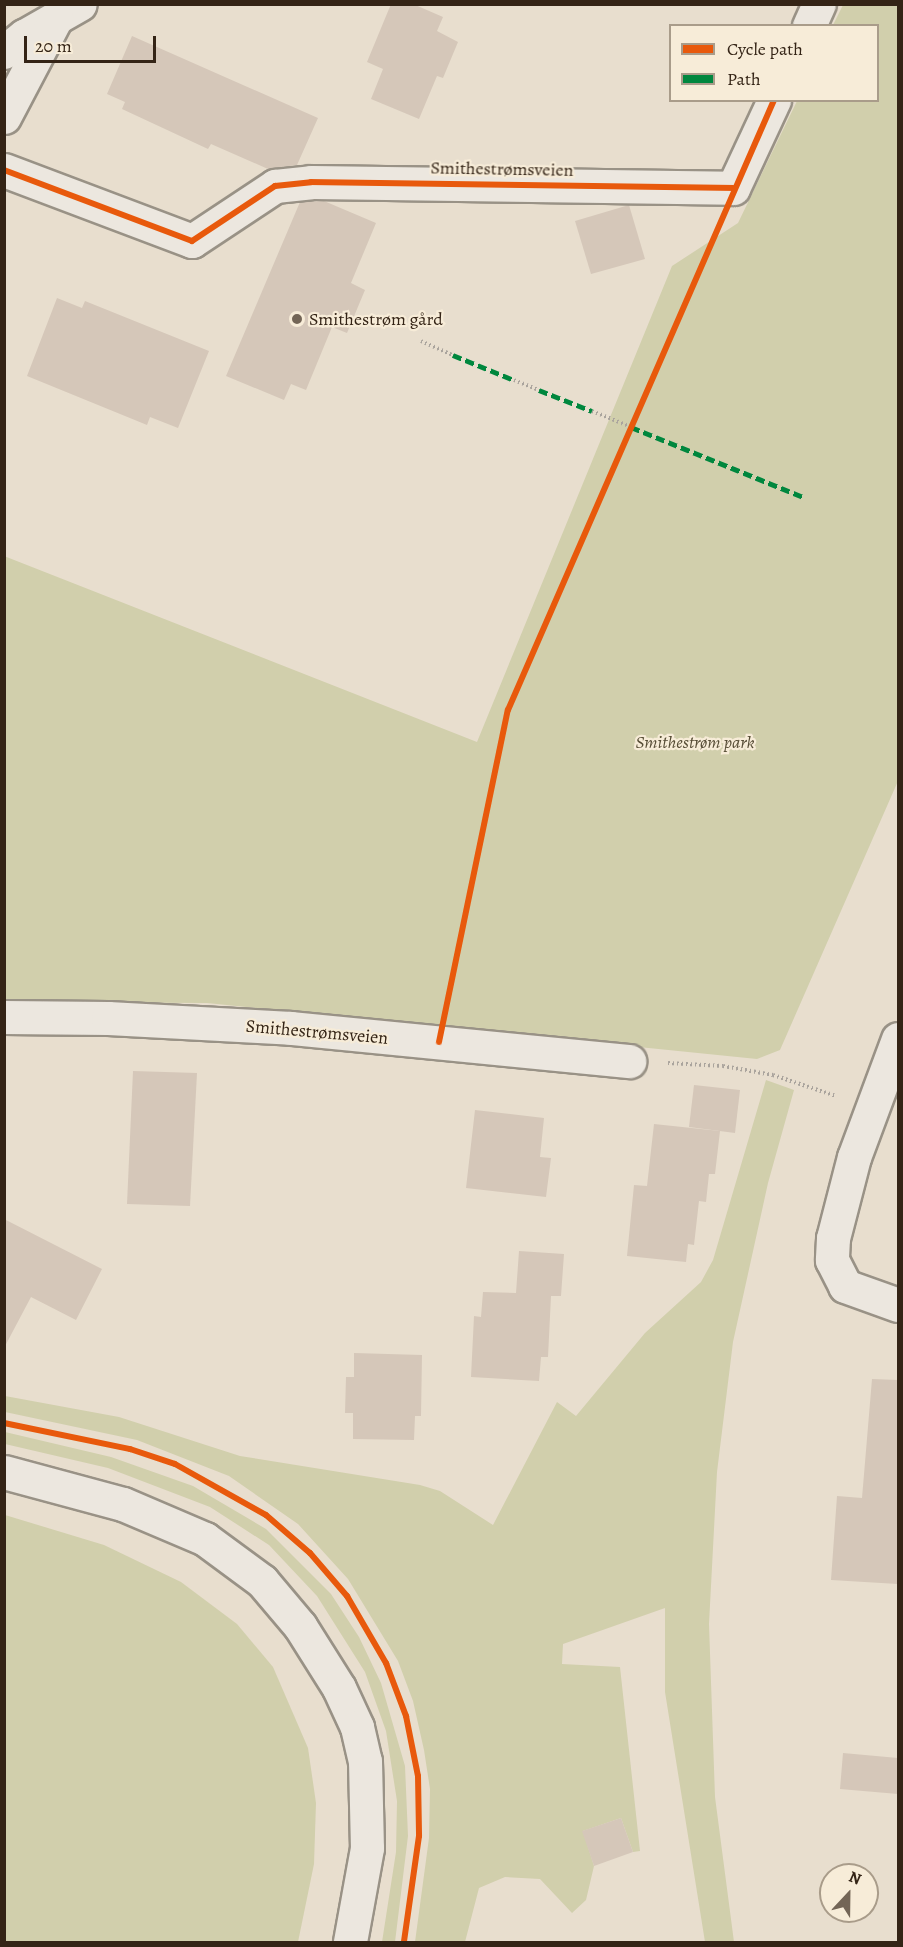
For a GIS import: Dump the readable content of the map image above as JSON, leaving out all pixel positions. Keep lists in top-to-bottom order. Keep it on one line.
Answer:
{"streets":{"street":["Smithestrømsveien"]},"parks":["Smithestrøm park"],"places":["Smithestrøm gård"],"legend":["Cycle path","Path"],"scale_bar":"20 m","north":"top"}
